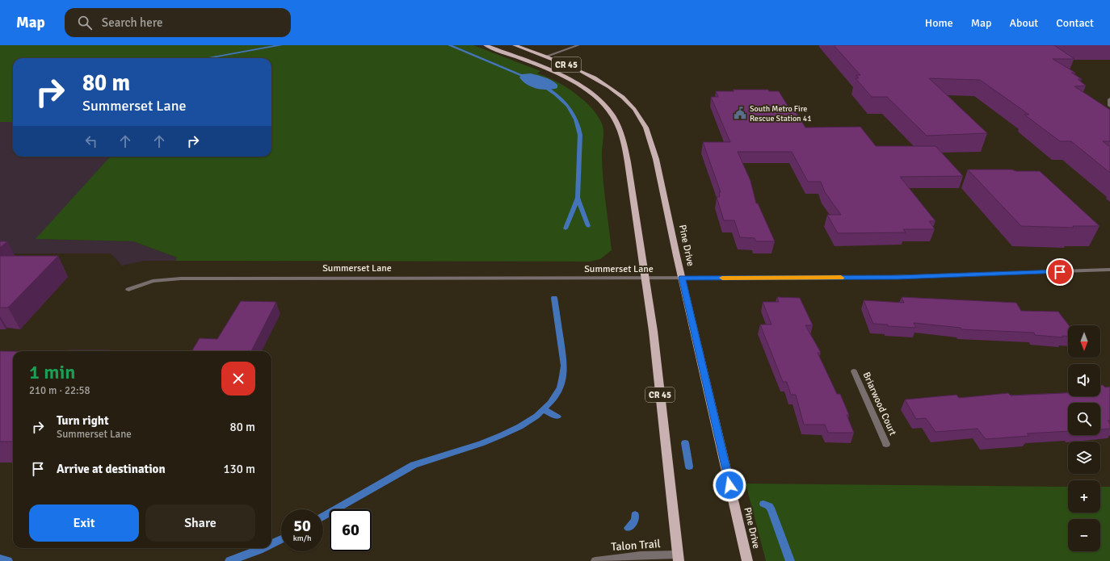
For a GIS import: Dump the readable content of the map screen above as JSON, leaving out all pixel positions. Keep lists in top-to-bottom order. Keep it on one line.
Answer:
{"streets":{"main road":["CR 45","Pine Drive"],"street":["Summerset Lane","Briarwood Court","Talon Trail"]},"crossings":[["CR 45","Summerset Lane"],["CR 45","Talon Trail"],["Pine Drive","Summerset Lane"]],"places":{"public building":["South Metro Fire Rescue Station 41"]},"north":"bottom","page":{"header":"Map","search":"Search here","nav":["Home","Map","About","Contact"],"turn":["80 m","Summerset Lane"],"map_buttons":["+","−"],"heading":["1 min","210 m · 22:58"],"list":[{"name":"Turn right","note":"Summerset Lane","value":"80 m"},{"name":"Arrive at destination","value":"130 m"}],"buttons":["Exit","Share"],"speed":"50 km/h","limit":"60"}}
